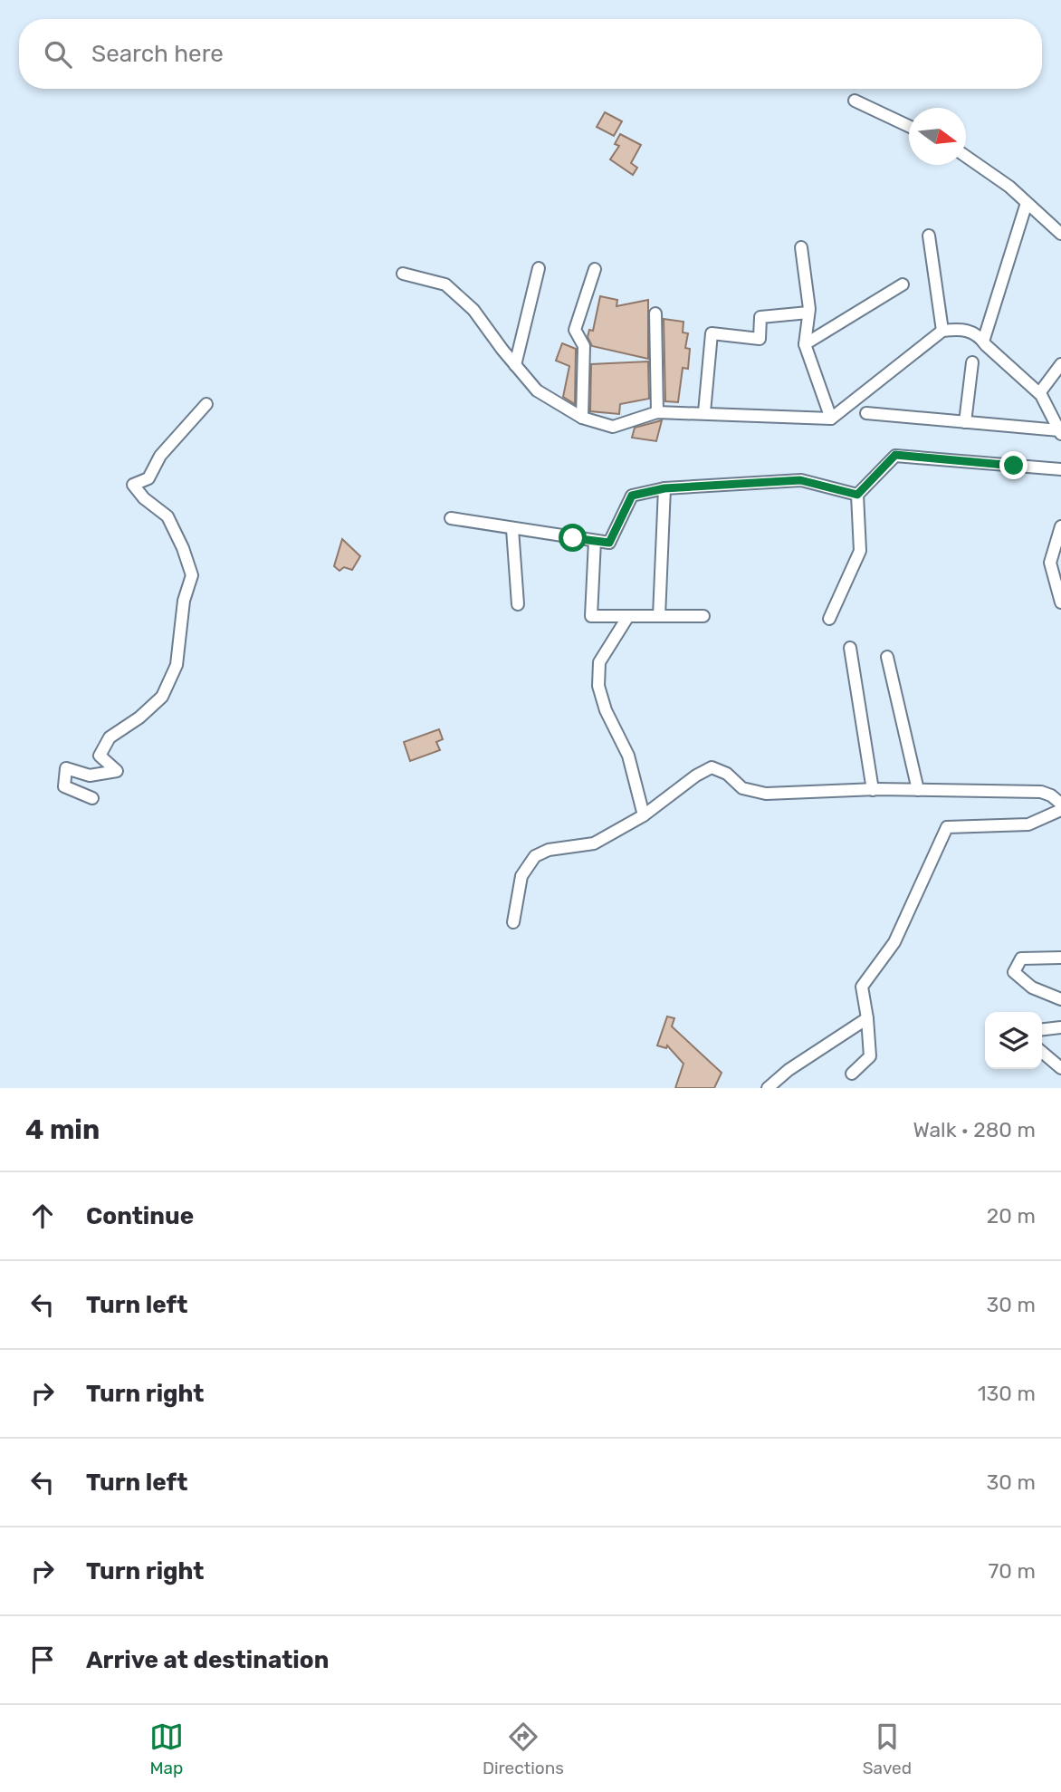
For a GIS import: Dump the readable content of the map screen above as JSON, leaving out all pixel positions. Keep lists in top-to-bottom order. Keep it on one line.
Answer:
{"north":"right","page":{"search":"Search here","heading":["4 min","Walk · 280 m"],"list":[["Continue","20 m"],["Turn left","30 m"],["Turn right","130 m"],["Turn left","30 m"],["Turn right","70 m"],"Arrive at destination"],"nav":["Map","Directions","Saved"]}}
